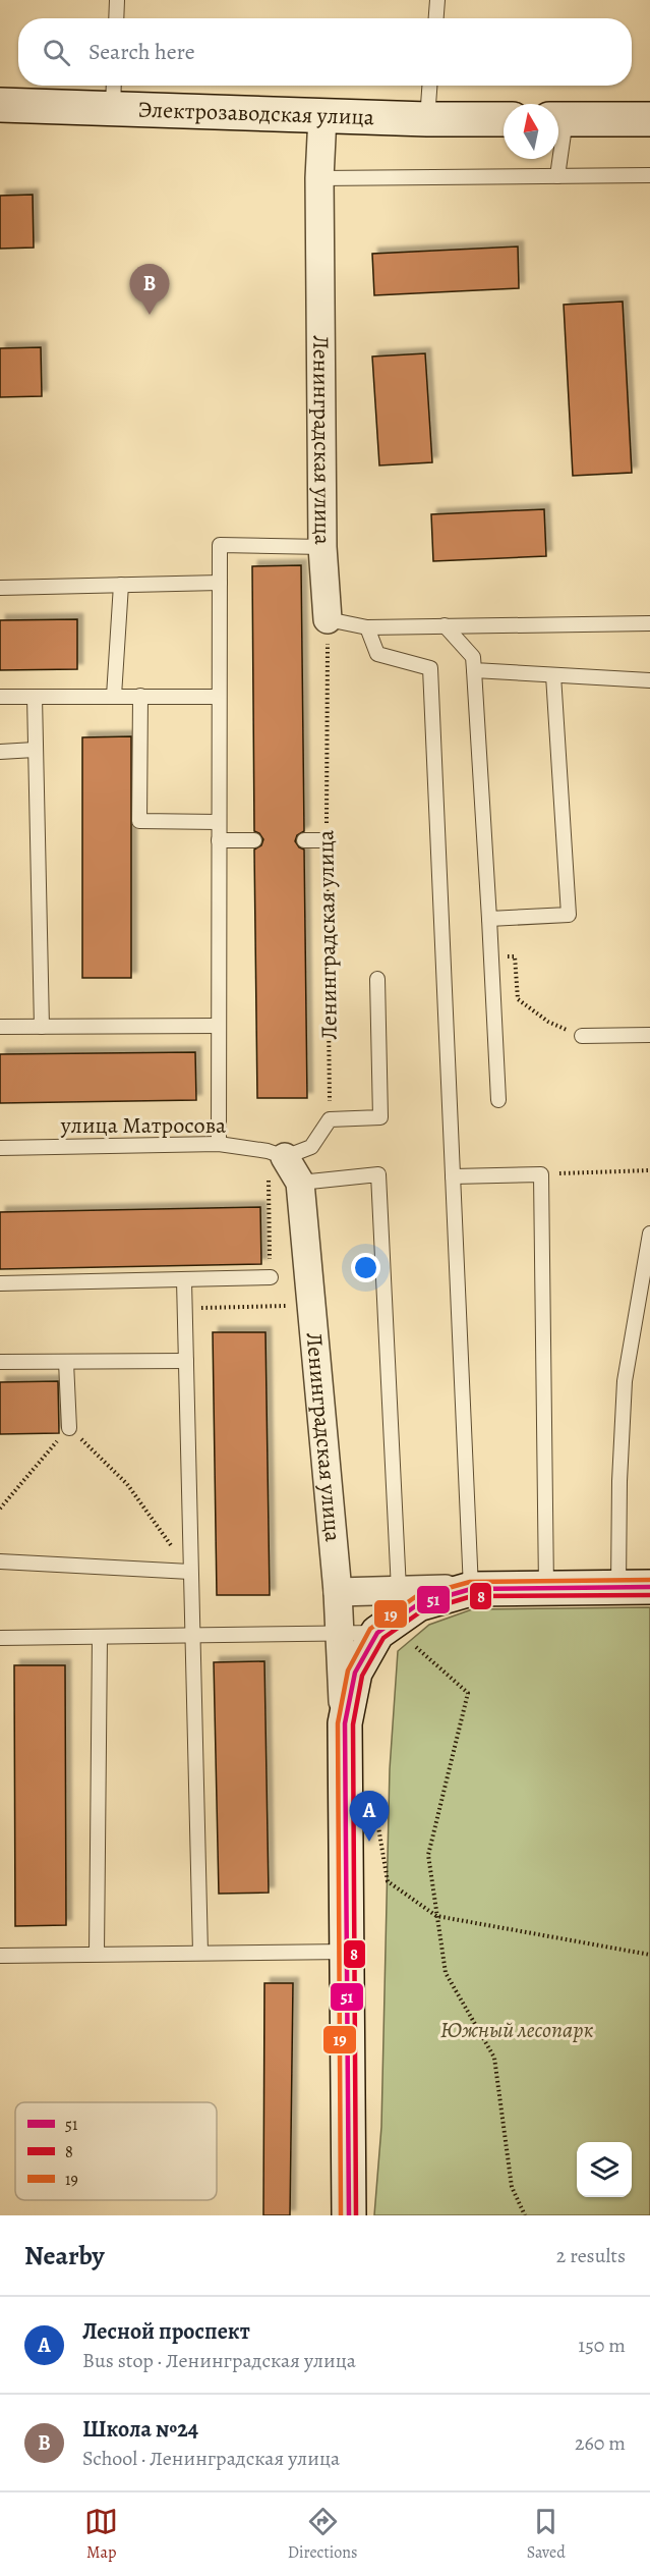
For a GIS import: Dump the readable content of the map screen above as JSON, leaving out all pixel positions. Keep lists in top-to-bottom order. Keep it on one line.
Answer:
{"streets":{"main road":["Электрозаводская улица","Ленинградская улица"],"lane":["улица Матросова"]},"crossings":[["Электрозаводская улица","Ленинградская улица"],["Ленинградская улица","улица Матросова"]],"parks":["Южный лесопарк"],"lines":["transit line 19","transit line 51","transit line 8"],"legend":["51","8","19"],"north":"top","page":{"search":"Search here","pins":["B","A"],"heading":["Nearby","2 results"],"list":[{"mark":"A","name":"Лесной проспект","note":"Bus stop · Ленинградская улица","value":"150 m"},{"mark":"B","name":"Школа №24","note":"School · Ленинградская улица","value":"260 m"}],"nav":["Map","Directions","Saved"]}}
